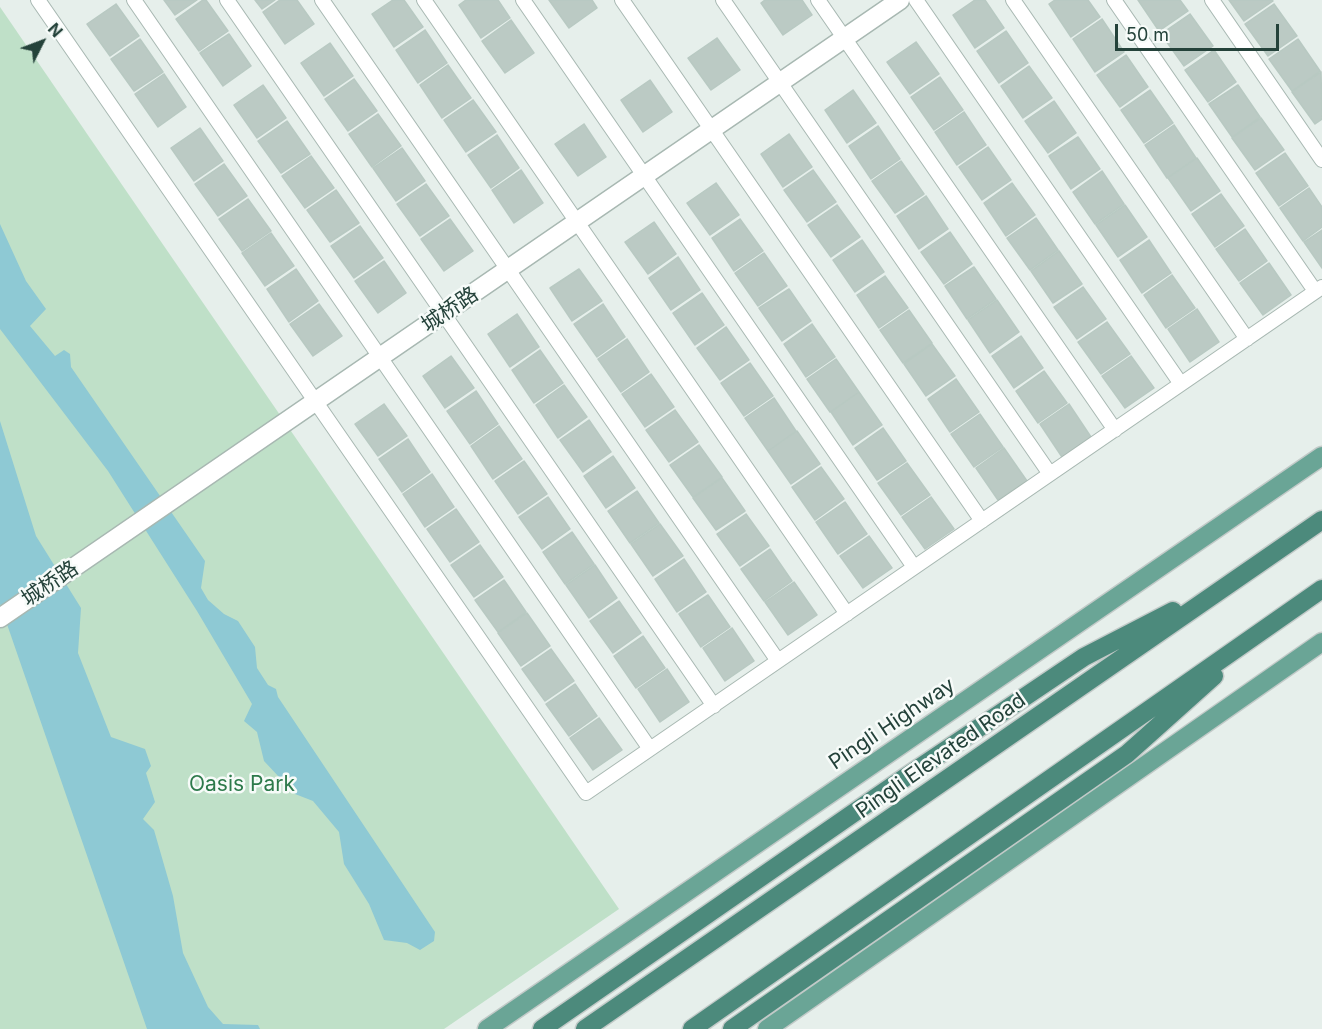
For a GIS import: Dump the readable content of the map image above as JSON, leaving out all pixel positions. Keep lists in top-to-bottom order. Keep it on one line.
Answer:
{"streets":{"highway":["Pingli Elevated Road"],"main road":["Pingli Highway"],"street":["城桥路"]},"parks":["Oasis Park"],"scale_bar":"50 m","north":"top right"}
